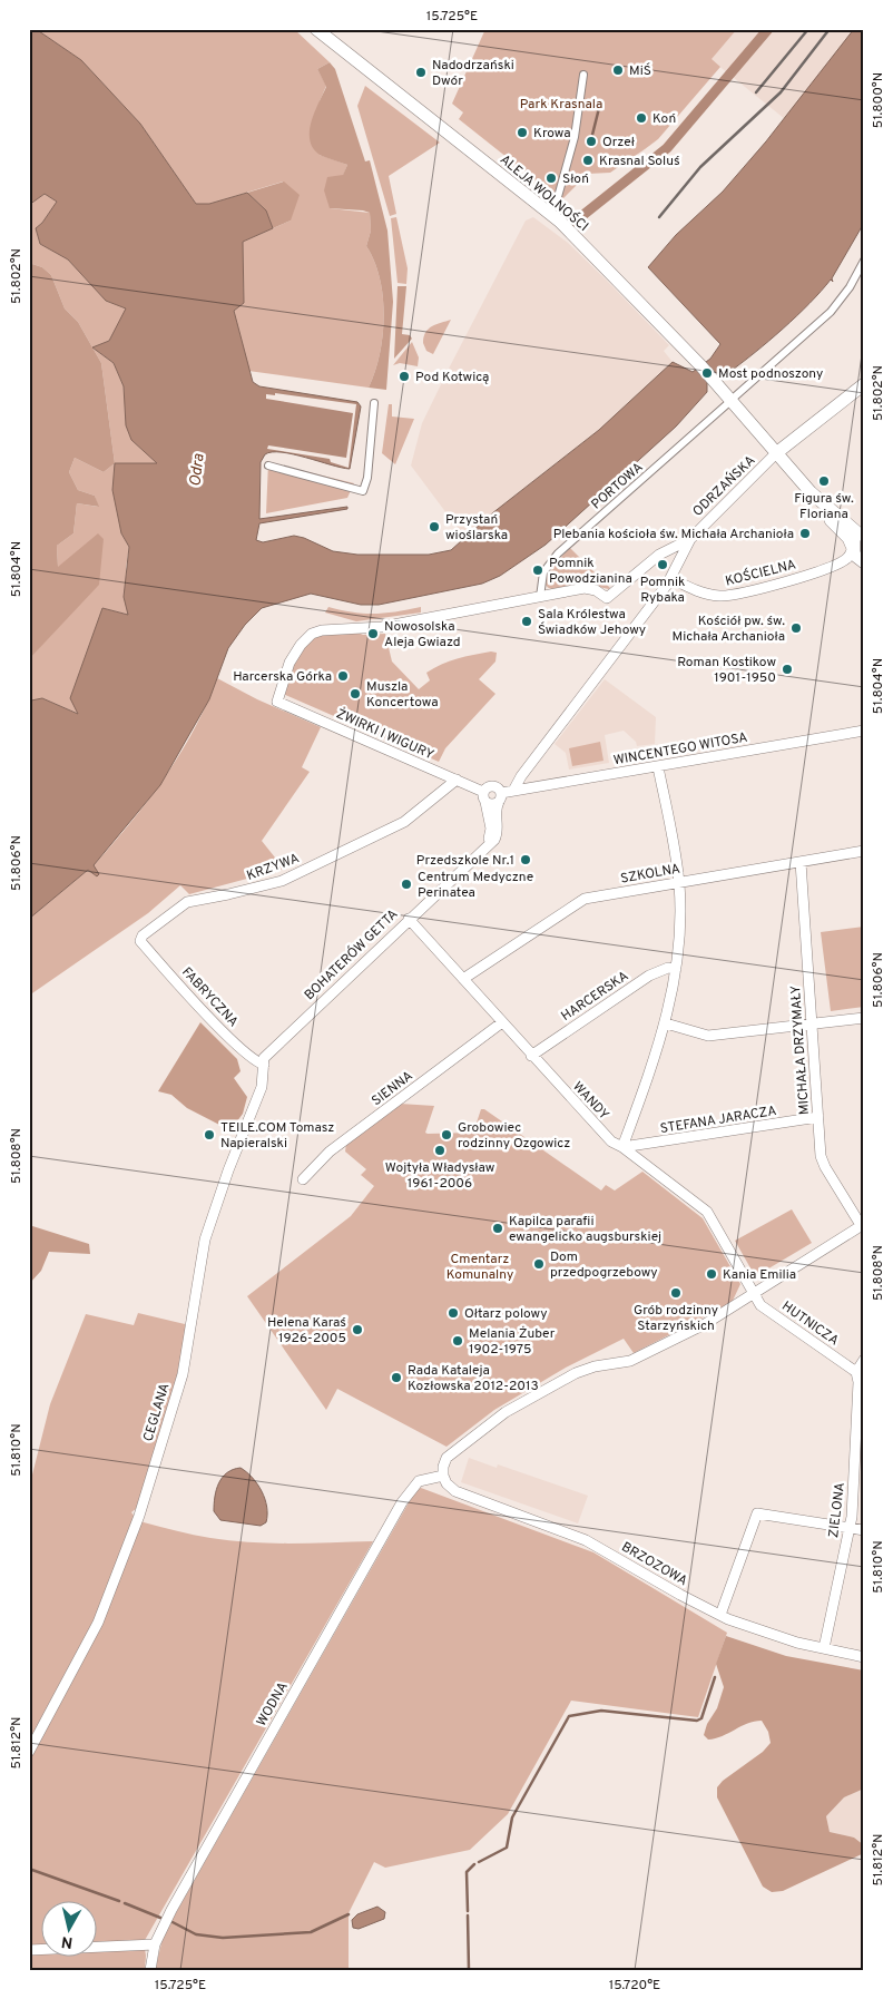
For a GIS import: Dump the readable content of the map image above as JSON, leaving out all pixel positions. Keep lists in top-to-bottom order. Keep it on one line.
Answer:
{"streets":{"street":["ALEJA WOLNOŚCI","PORTOWA","ODRZAŃSKA","KOŚCIELNA","ŻWIRKI I WIGURY","WINCENTEGO WITOSA","KRZYWA","SZKOLNA","BOHATERÓW GETTA","HARCERSKA","FABRYCZNA","MICHAŁA DRZYMAŁY","SIENNA","WANDY","STEFANA JARACZA","HUTNICZA","CEGLANA","ZIELONA","BRZOZOWA","WODNA"]},"crossings":[["ALEJA WOLNOŚCI","ODRZAŃSKA"],["PORTOWA","ODRZAŃSKA"],["PORTOWA","ŻWIRKI I WIGURY"],["ODRZAŃSKA","KOŚCIELNA"],["ODRZAŃSKA","ŻWIRKI I WIGURY"],["ODRZAŃSKA","WINCENTEGO WITOSA"],["ŻWIRKI I WIGURY","KRZYWA"],["WINCENTEGO WITOSA","BOHATERÓW GETTA"],["KRZYWA","FABRYCZNA"],["SZKOLNA","MICHAŁA DRZYMAŁY"],["SZKOLNA","WANDY"],["BOHATERÓW GETTA","FABRYCZNA"],["BOHATERÓW GETTA","WANDY"],["BOHATERÓW GETTA","CEGLANA"],["HARCERSKA","WANDY"],["FABRYCZNA","CEGLANA"],["MICHAŁA DRZYMAŁY","STEFANA JARACZA"],["SIENNA","WANDY"],["WANDY","STEFANA JARACZA"],["WANDY","HUTNICZA"],["HUTNICZA","ZIELONA"],["ZIELONA","BRZOZOWA"],["BRZOZOWA","WODNA"]],"water":["Odra"],"parks":["Park Krasnala","Cmentarz Komunalny"],"places":["MiŚ","Nadodrzański Dwór","Koń","Krowa","Orzeł","Krasnal Soluś","Słoń","Most podnoszony","Pod Kotwicą","Figura św. Floriana","Przystań wioślarska","Plebania kościoła św. Michała Archanioła","Pomnik Rybaka","Pomnik Powodzianina","Sala Królestwa Świadków Jehowy","Kościół pw. św. Michała Archanioła","Nowosolska Aleja Gwiazd","Roman Kostikow 1901-1950","Harcerska Górka","Muszla Koncertowa","Przedszkole Nr.1","Centrum Medyczne Perinatea","TEILE.COM Tomasz Napieralski","Grobowiec rodzinny Ozgowicz","Wojtyła Władysław 1961-2006","Kapilca parafii ewangelicko augsburskiej","Dom przedpogrzebowy","Kania Emilia","Grób rodzinny Starzyńskich","Ołtarz polowy","Helena Karaś 1926-2005","Melania Żuber 1902-1975","Rada Kataleja Kozłowska 2012-2013"],"north":"bottom","coordinates":["15.725°E","51.800°N","51.802°N","51.804°N","51.806°N","51.808°N","51.810°N","51.812°N","15.720°E"]}
